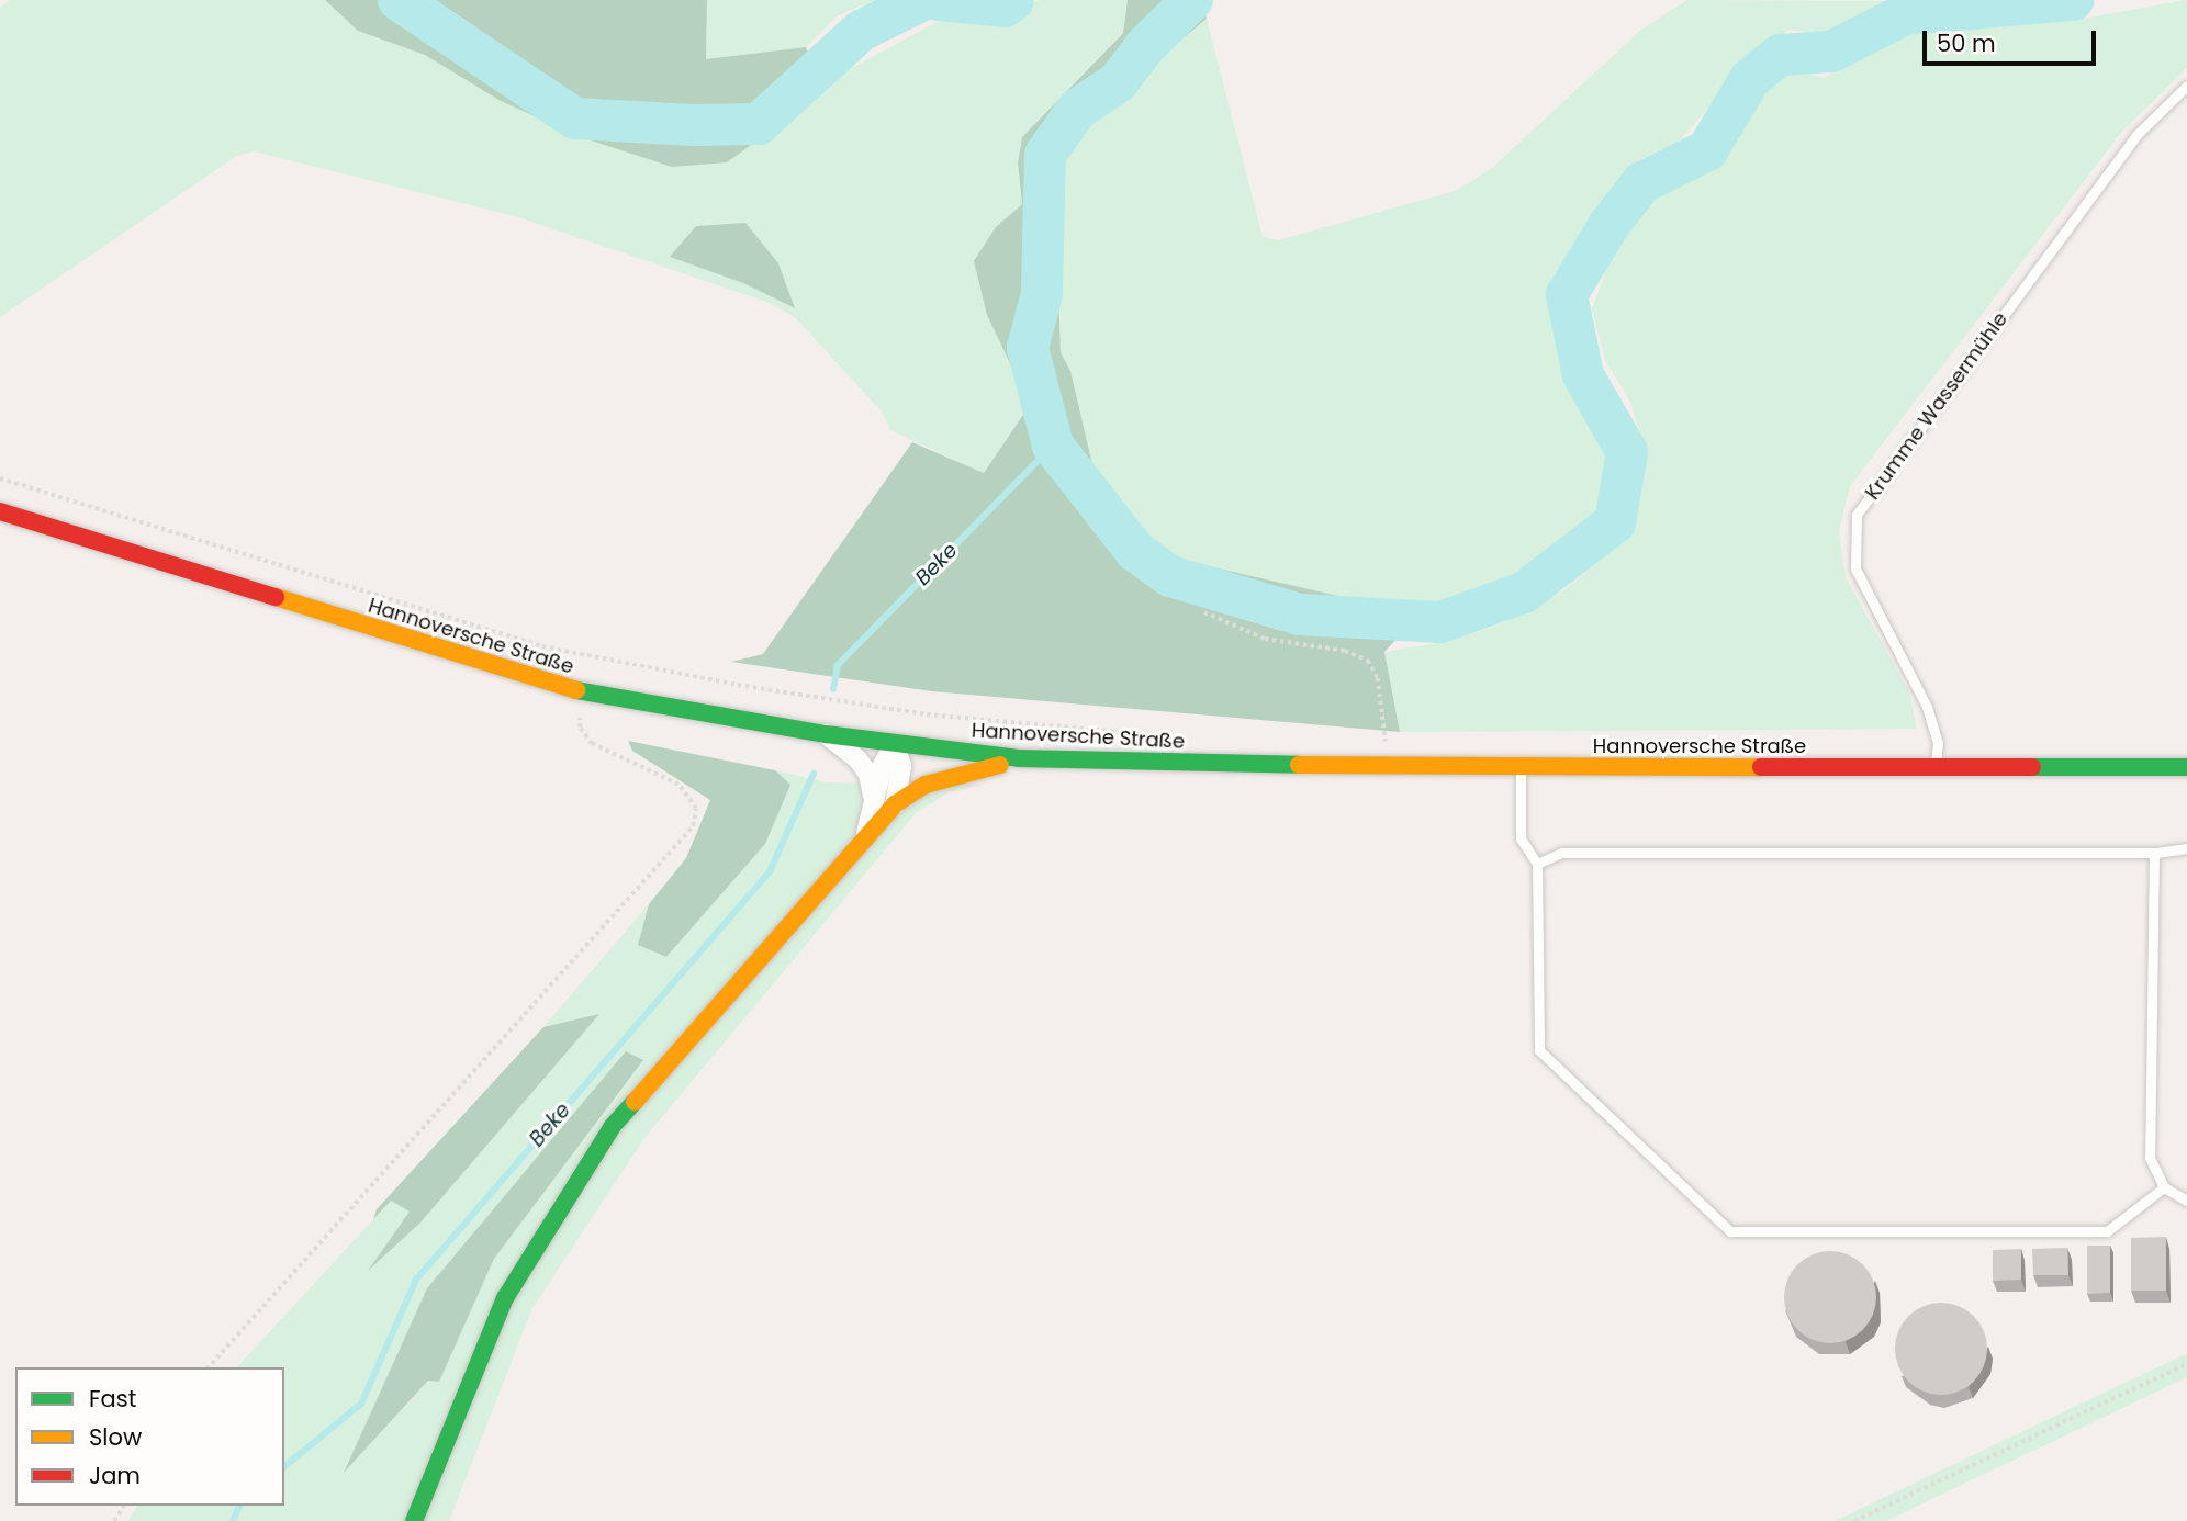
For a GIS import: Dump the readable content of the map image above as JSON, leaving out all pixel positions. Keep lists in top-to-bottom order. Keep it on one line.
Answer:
{"streets":{"main road":["Hannoversche Straße"],"lane":["Krumme Wassermühle"]},"crossings":[["Krumme Wassermühle","Hannoversche Straße"]],"water":["Beke"],"legend":["Fast","Slow","Jam"],"scale_bar":"50 m"}
